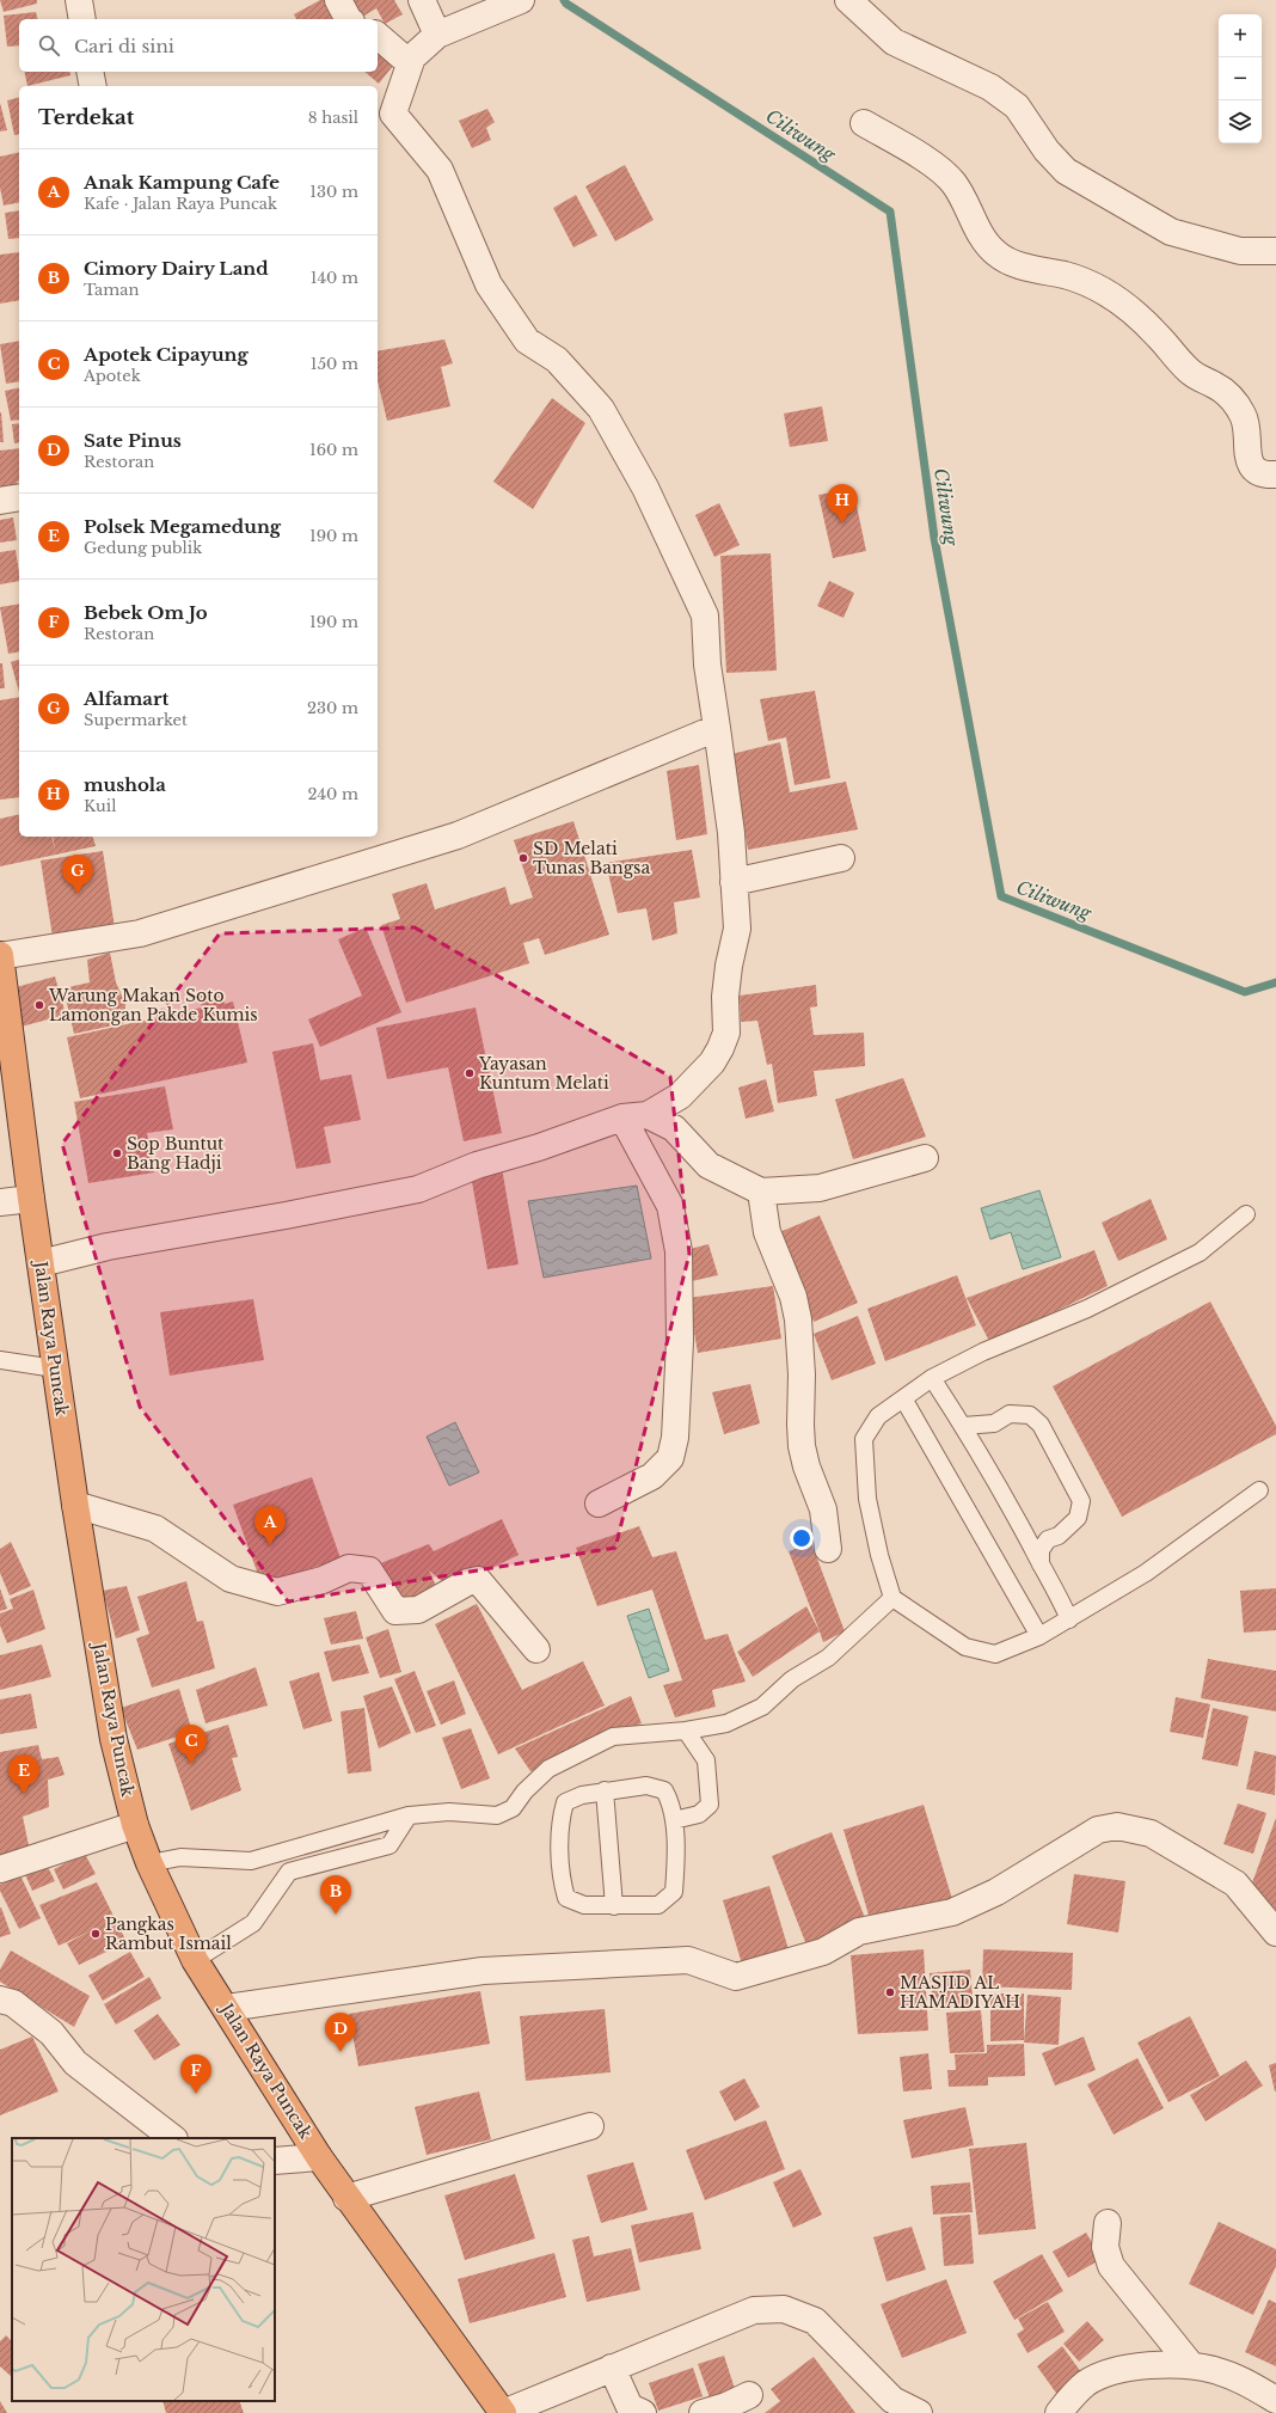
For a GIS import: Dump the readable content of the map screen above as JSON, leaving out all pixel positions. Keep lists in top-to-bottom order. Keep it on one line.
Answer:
{"streets":{"highway":["Jalan Raya Puncak"]},"water":["Ciliwung"],"places":["SD Melati Tunas Bangsa","Warung Makan Soto Lamongan Pakde Kumis","Yayasan Kuntum Melati","Sop Buntut Bang Hadji","Pangkas Rambut Ismail","MASJID AL HAMADIYAH"],"page":{"map_buttons":["+","−"],"search":"Cari di sini","heading":["Terdekat","8 hasil"],"list":[{"mark":"A","name":"Anak Kampung Cafe","note":"Kafe · Jalan Raya Puncak","value":"130 m"},{"mark":"B","name":"Cimory Dairy Land","note":"Taman","value":"140 m"},{"mark":"C","name":"Apotek Cipayung","note":"Apotek","value":"150 m"},{"mark":"D","name":"Sate Pinus","note":"Restoran","value":"160 m"},{"mark":"E","name":"Polsek Megamedung","note":"Gedung publik","value":"190 m"},{"mark":"F","name":"Bebek Om Jo","note":"Restoran","value":"190 m"},{"mark":"G","name":"Alfamart","note":"Supermarket","value":"230 m"},{"mark":"H","name":"mushola","note":"Kuil","value":"240 m"}],"pins":["H","G","A","C","E","B","D","F"]}}
